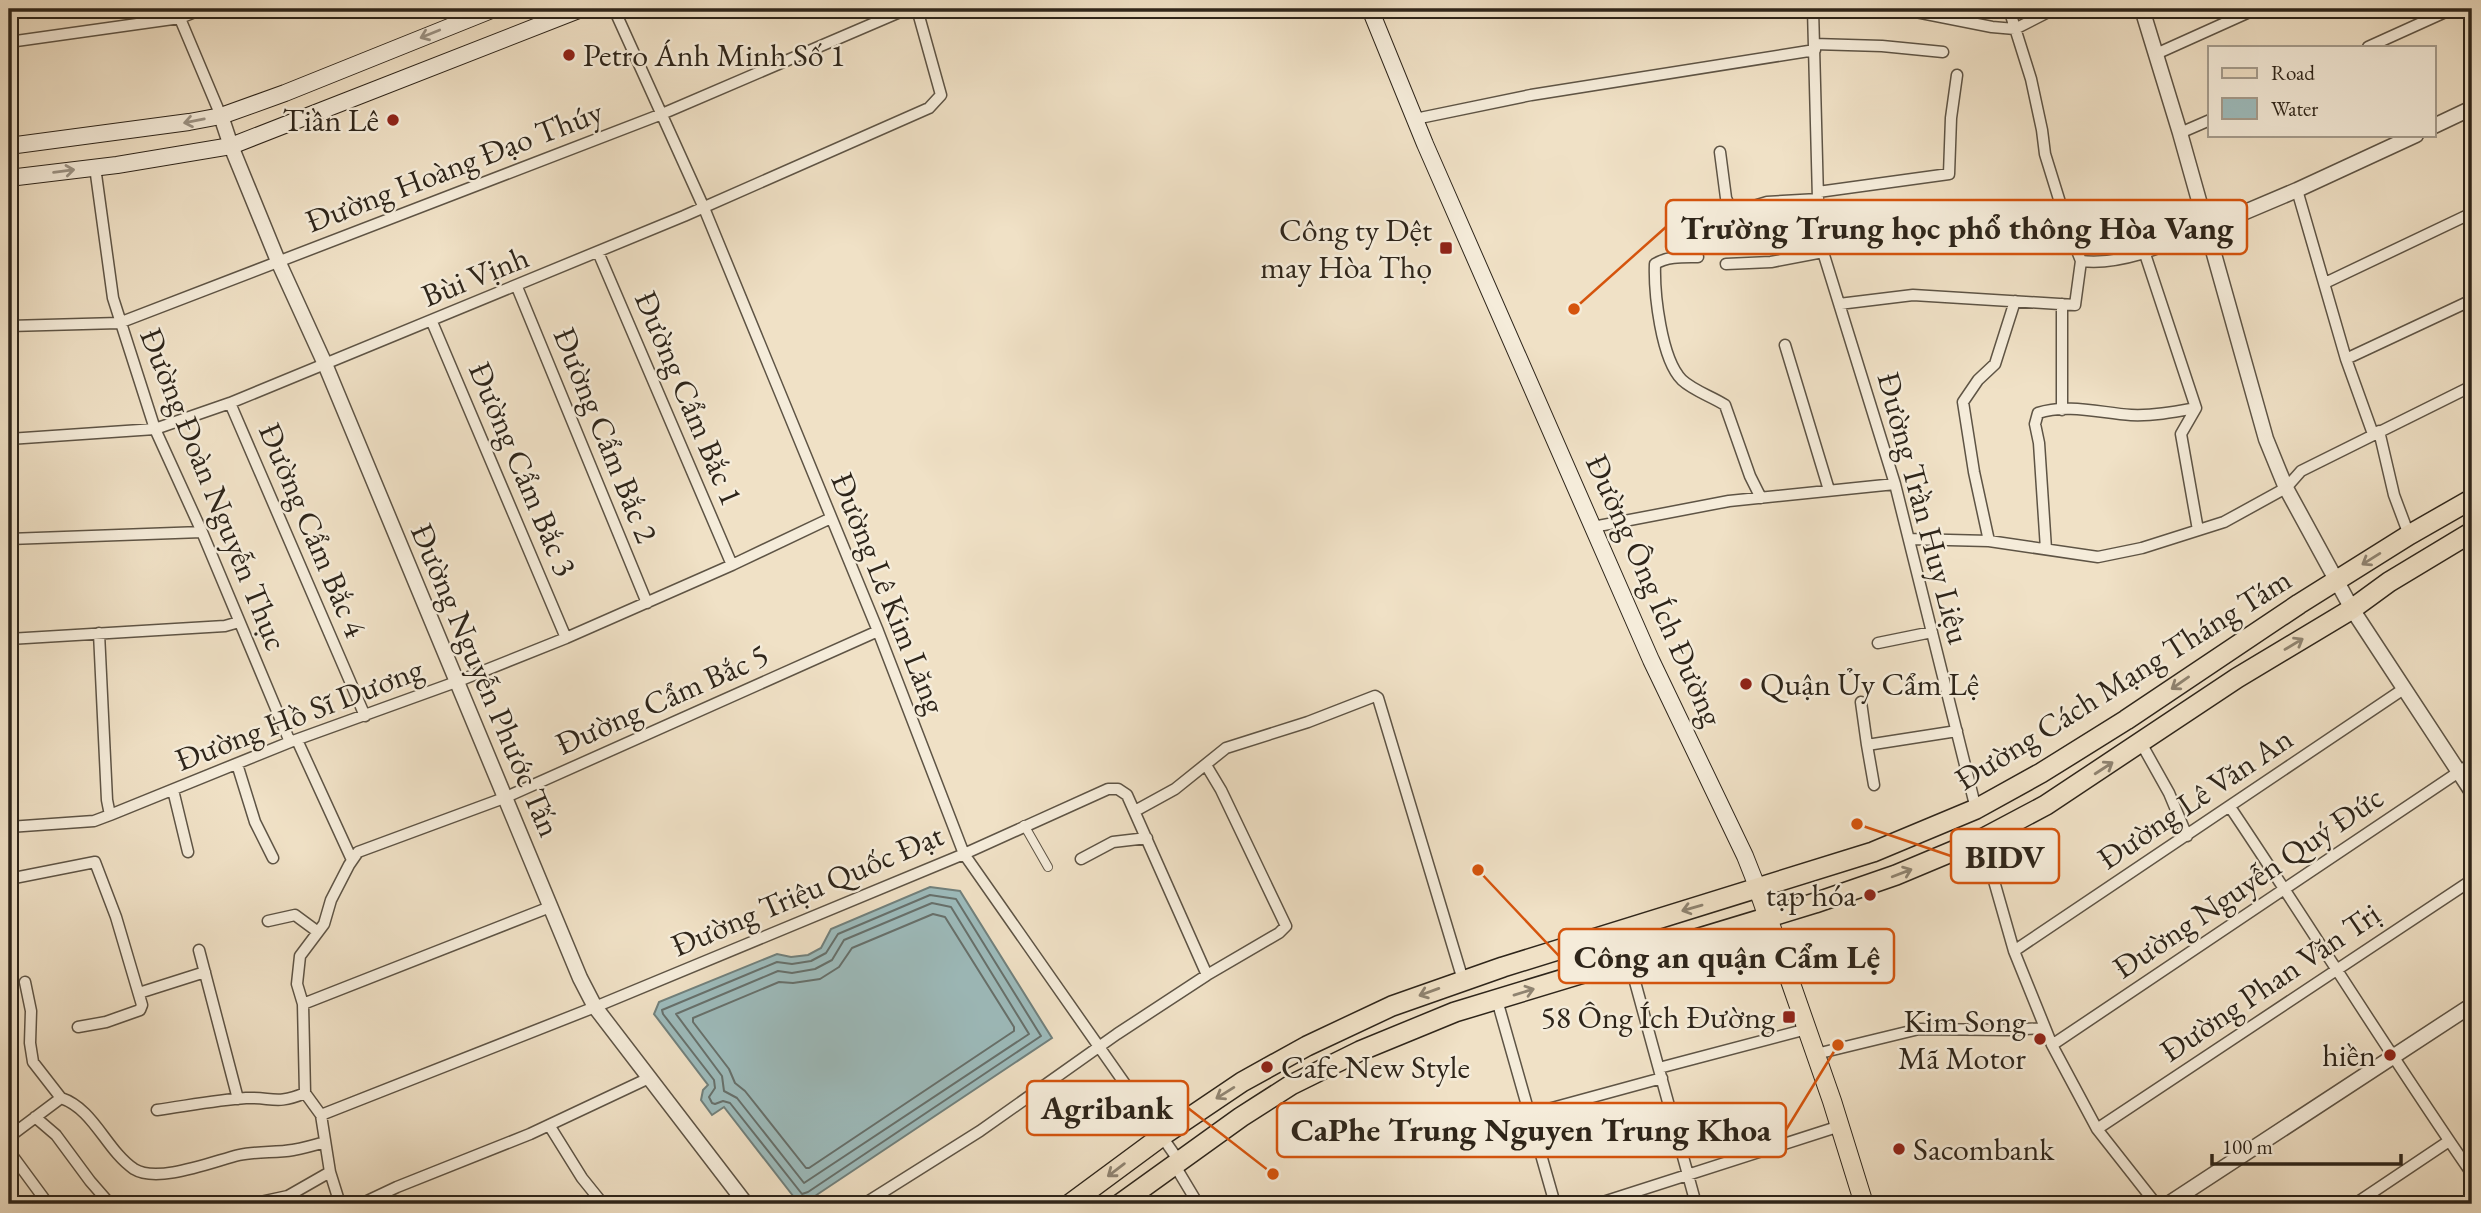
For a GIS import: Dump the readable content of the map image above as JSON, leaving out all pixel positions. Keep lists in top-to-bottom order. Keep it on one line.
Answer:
{"streets":{"highway":["Đường Cách Mạng Tháng Tám"],"main road":["Đường Ông Ích Đường"],"street":["Đường Hoàng Đạo Thúy","Bùi Vịnh","Đường Cẩm Bắc 1","Đường Cẩm Bắc 2","Đường Cẩm Bắc 3","Đường Đoàn Nguyễn Thục","Đường Trần Huy Liệu","Đường Cẩm Bắc 4","Đường Lê Kim Lăng","Đường Nguyễn Phước Tấn","Đường Cẩm Bắc 5","Đường Hồ Sĩ Dương","Đường Lê Văn An","Đường Nguyễn Quý Đức","Đường Triệu Quốc Đạt","Đường Phan Văn Trị"]},"crossings":[["Đường Hoàng Đạo Thúy","Đường Đoàn Nguyễn Thục"],["Đường Hoàng Đạo Thúy","Đường Lê Kim Lăng"],["Đường Hoàng Đạo Thúy","Đường Nguyễn Phước Tấn"],["Bùi Vịnh","Đường Cẩm Bắc 1"],["Bùi Vịnh","Đường Cẩm Bắc 2"],["Bùi Vịnh","Đường Cẩm Bắc 3"],["Bùi Vịnh","Đường Đoàn Nguyễn Thục"],["Bùi Vịnh","Đường Cẩm Bắc 4"],["Bùi Vịnh","Đường Lê Kim Lăng"],["Bùi Vịnh","Đường Nguyễn Phước Tấn"],["Đường Cẩm Bắc 1","Đường Hồ Sĩ Dương"],["Đường Cẩm Bắc 2","Đường Hồ Sĩ Dương"],["Đường Cẩm Bắc 3","Đường Hồ Sĩ Dương"],["Đường Đoàn Nguyễn Thục","Đường Cẩm Bắc 5"],["Đường Đoàn Nguyễn Thục","Đường Hồ Sĩ Dương"],["Đường Trần Huy Liệu","Đường Cách Mạng Tháng Tám"],["Đường Cẩm Bắc 4","Đường Hồ Sĩ Dương"],["Đường Ông Ích Đường","Đường Cách Mạng Tháng Tám"],["Đường Lê Kim Lăng","Đường Cách Mạng Tháng Tám"],["Đường Lê Kim Lăng","Đường Cẩm Bắc 5"],["Đường Lê Kim Lăng","Đường Hồ Sĩ Dương"],["Đường Lê Kim Lăng","Đường Triệu Quốc Đạt"],["Đường Nguyễn Phước Tấn","Đường Cẩm Bắc 5"],["Đường Nguyễn Phước Tấn","Đường Hồ Sĩ Dương"],["Đường Nguyễn Phước Tấn","Đường Triệu Quốc Đạt"]],"places":{"other":["Petro Ánh Minh Số 1","Tiần Lê","Trường Trung học phổ thông Hòa Vang","Quận Ủy Cẩm Lệ","BIDV","Công an quận Cẩm Lệ","tạp hóa","Kim Song Mã Motor","CaPhe Trung Nguyen Trung Khoa","hiền","Cafe New Style","Sacombank","Agribank"],"transit":["Công ty Dệt may Hòa Thọ","58 Ông Ích Đường"]},"legend":["Road","Water"],"scale_bar":"100 m"}
